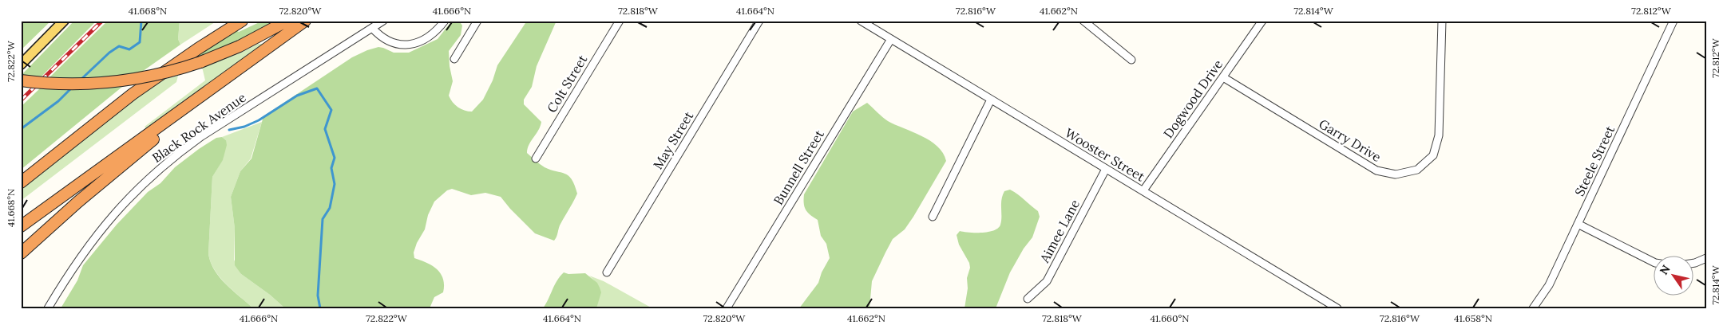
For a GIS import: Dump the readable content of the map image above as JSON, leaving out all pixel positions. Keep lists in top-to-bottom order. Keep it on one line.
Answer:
{"streets":{"street":["Colt Street","Dogwood Drive","Black Rock Avenue","May Street","Garry Drive","Wooster Street","Steele Street","Bunnell Street","Aimee Lane"]},"crossings":[["Dogwood Drive","Garry Drive"],["Dogwood Drive","Wooster Street"],["Wooster Street","Bunnell Street"],["Wooster Street","Aimee Lane"]],"north":"top left","coordinates":["41.668°N","72.820°W","41.666°N","72.818°W","41.664°N","72.816°W","41.662°N","72.814°W","72.812°W","72.822°W","41.660°N","41.658°N"]}
